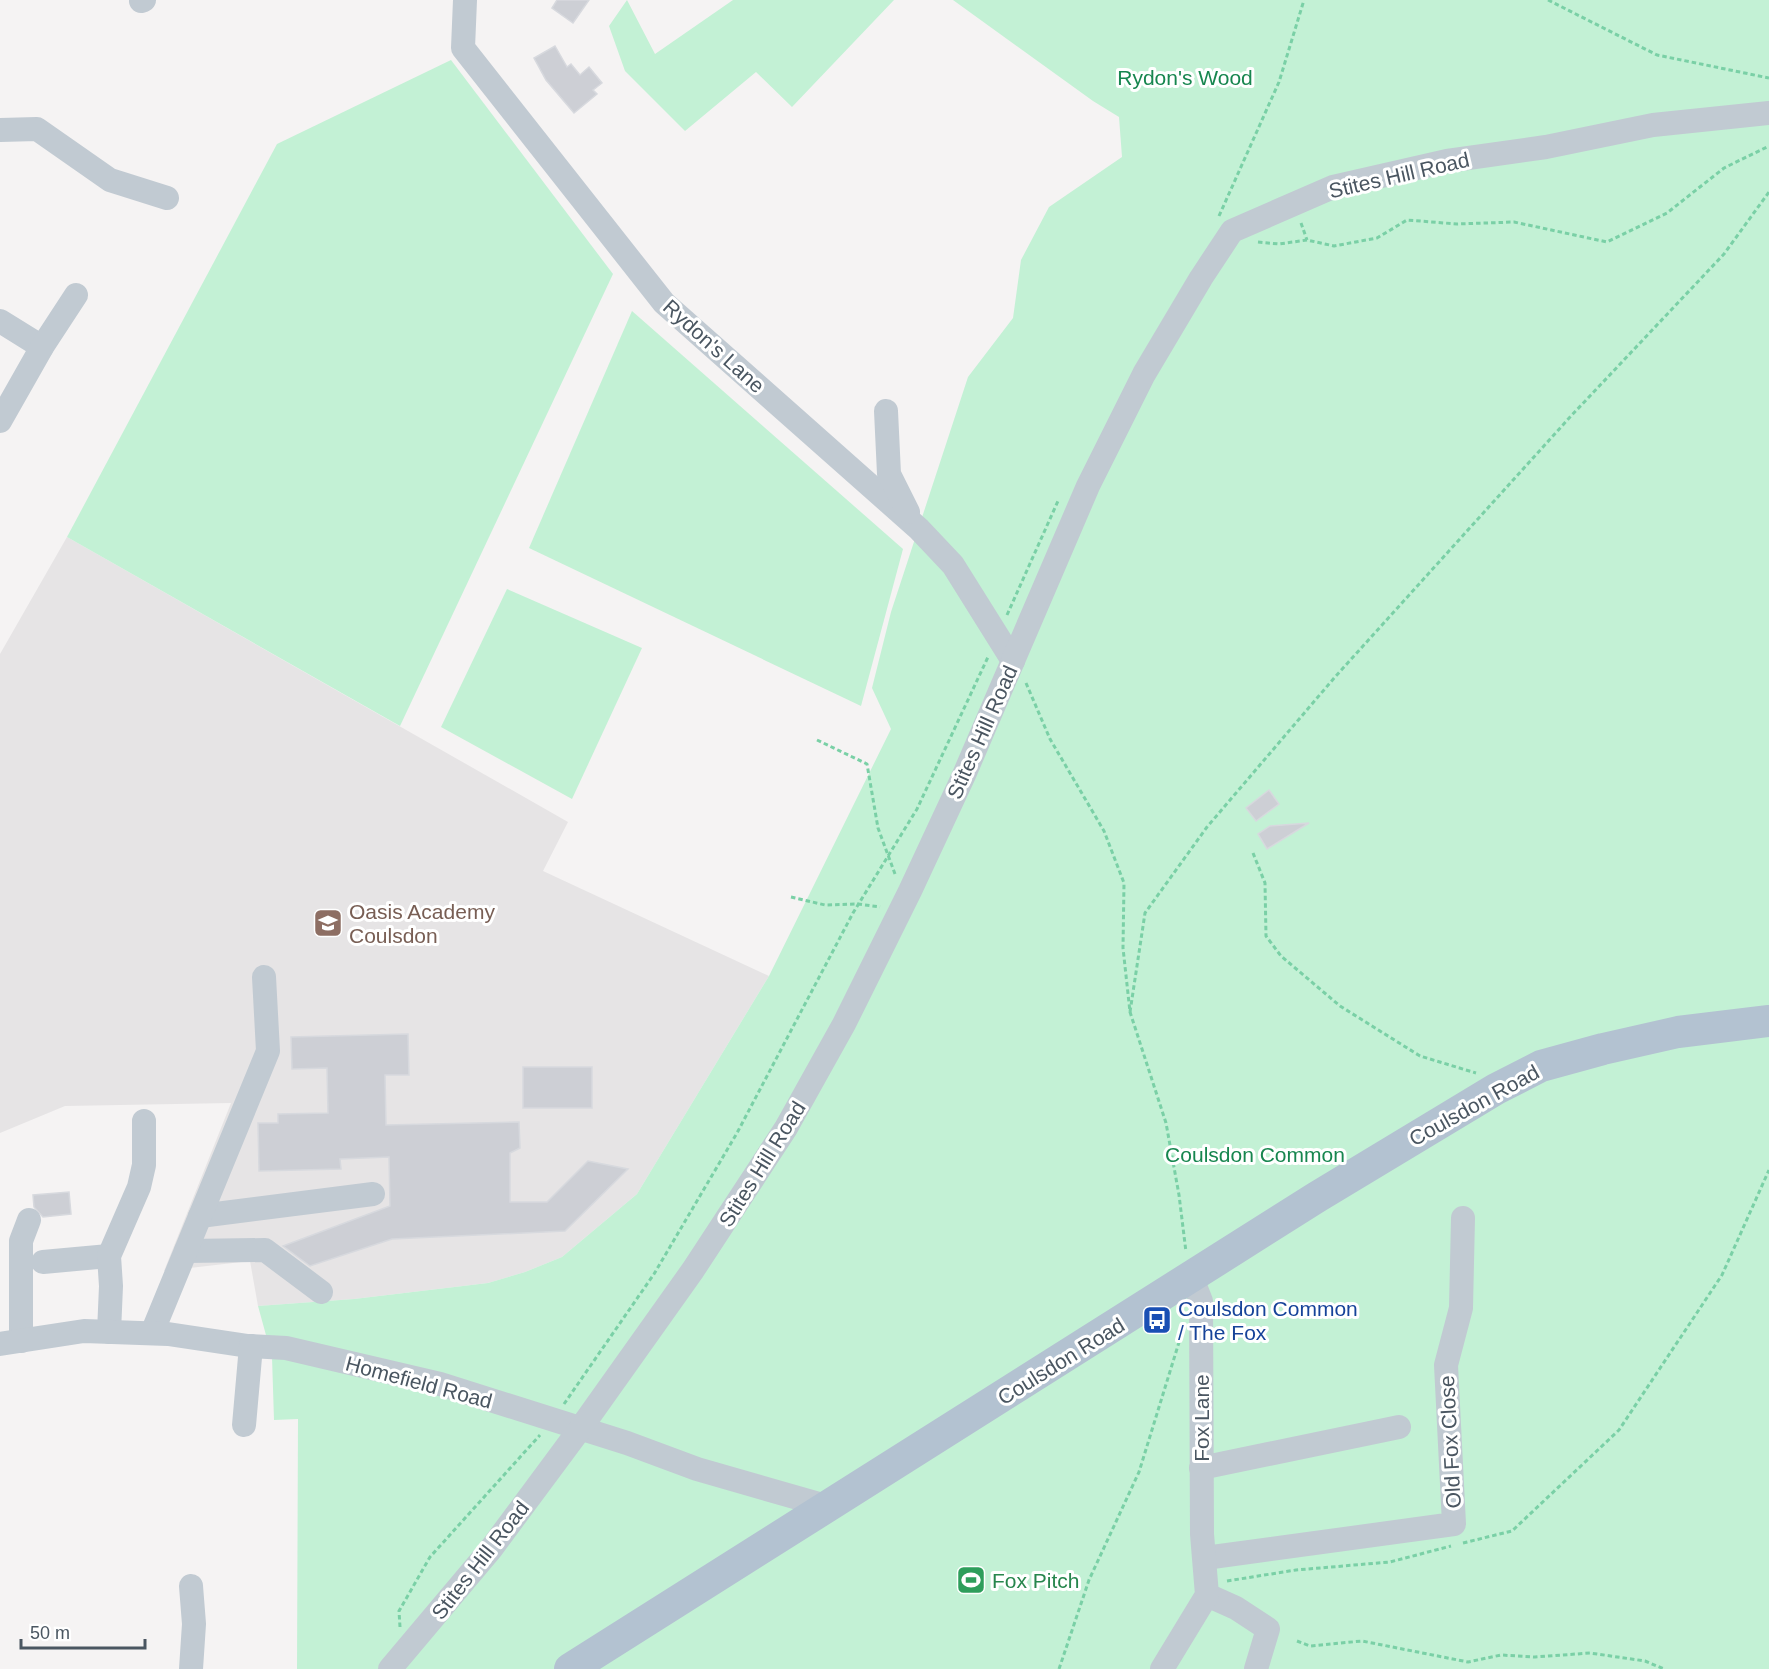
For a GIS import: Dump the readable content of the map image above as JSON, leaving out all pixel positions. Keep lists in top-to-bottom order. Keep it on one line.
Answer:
{"streets":{"main road":["Coulsdon Road"],"street":["Stites Hill Road","Rydon's Lane","Homefield Road","Fox Lane","Old Fox Close"]},"crossings":[["Stites Hill Road","Rydon's Lane"],["Stites Hill Road","Homefield Road"],["Coulsdon Road","Homefield Road"],["Coulsdon Road","Fox Lane"],["Fox Lane","Old Fox Close"]],"parks":["Rydon's Wood","Coulsdon Common"],"places":{"school or university":["Oasis Academy Coulsdon"],"bus stop":["Coulsdon Common / The Fox"],"sports":["Fox Pitch"]},"scale_bar":"50 m"}
